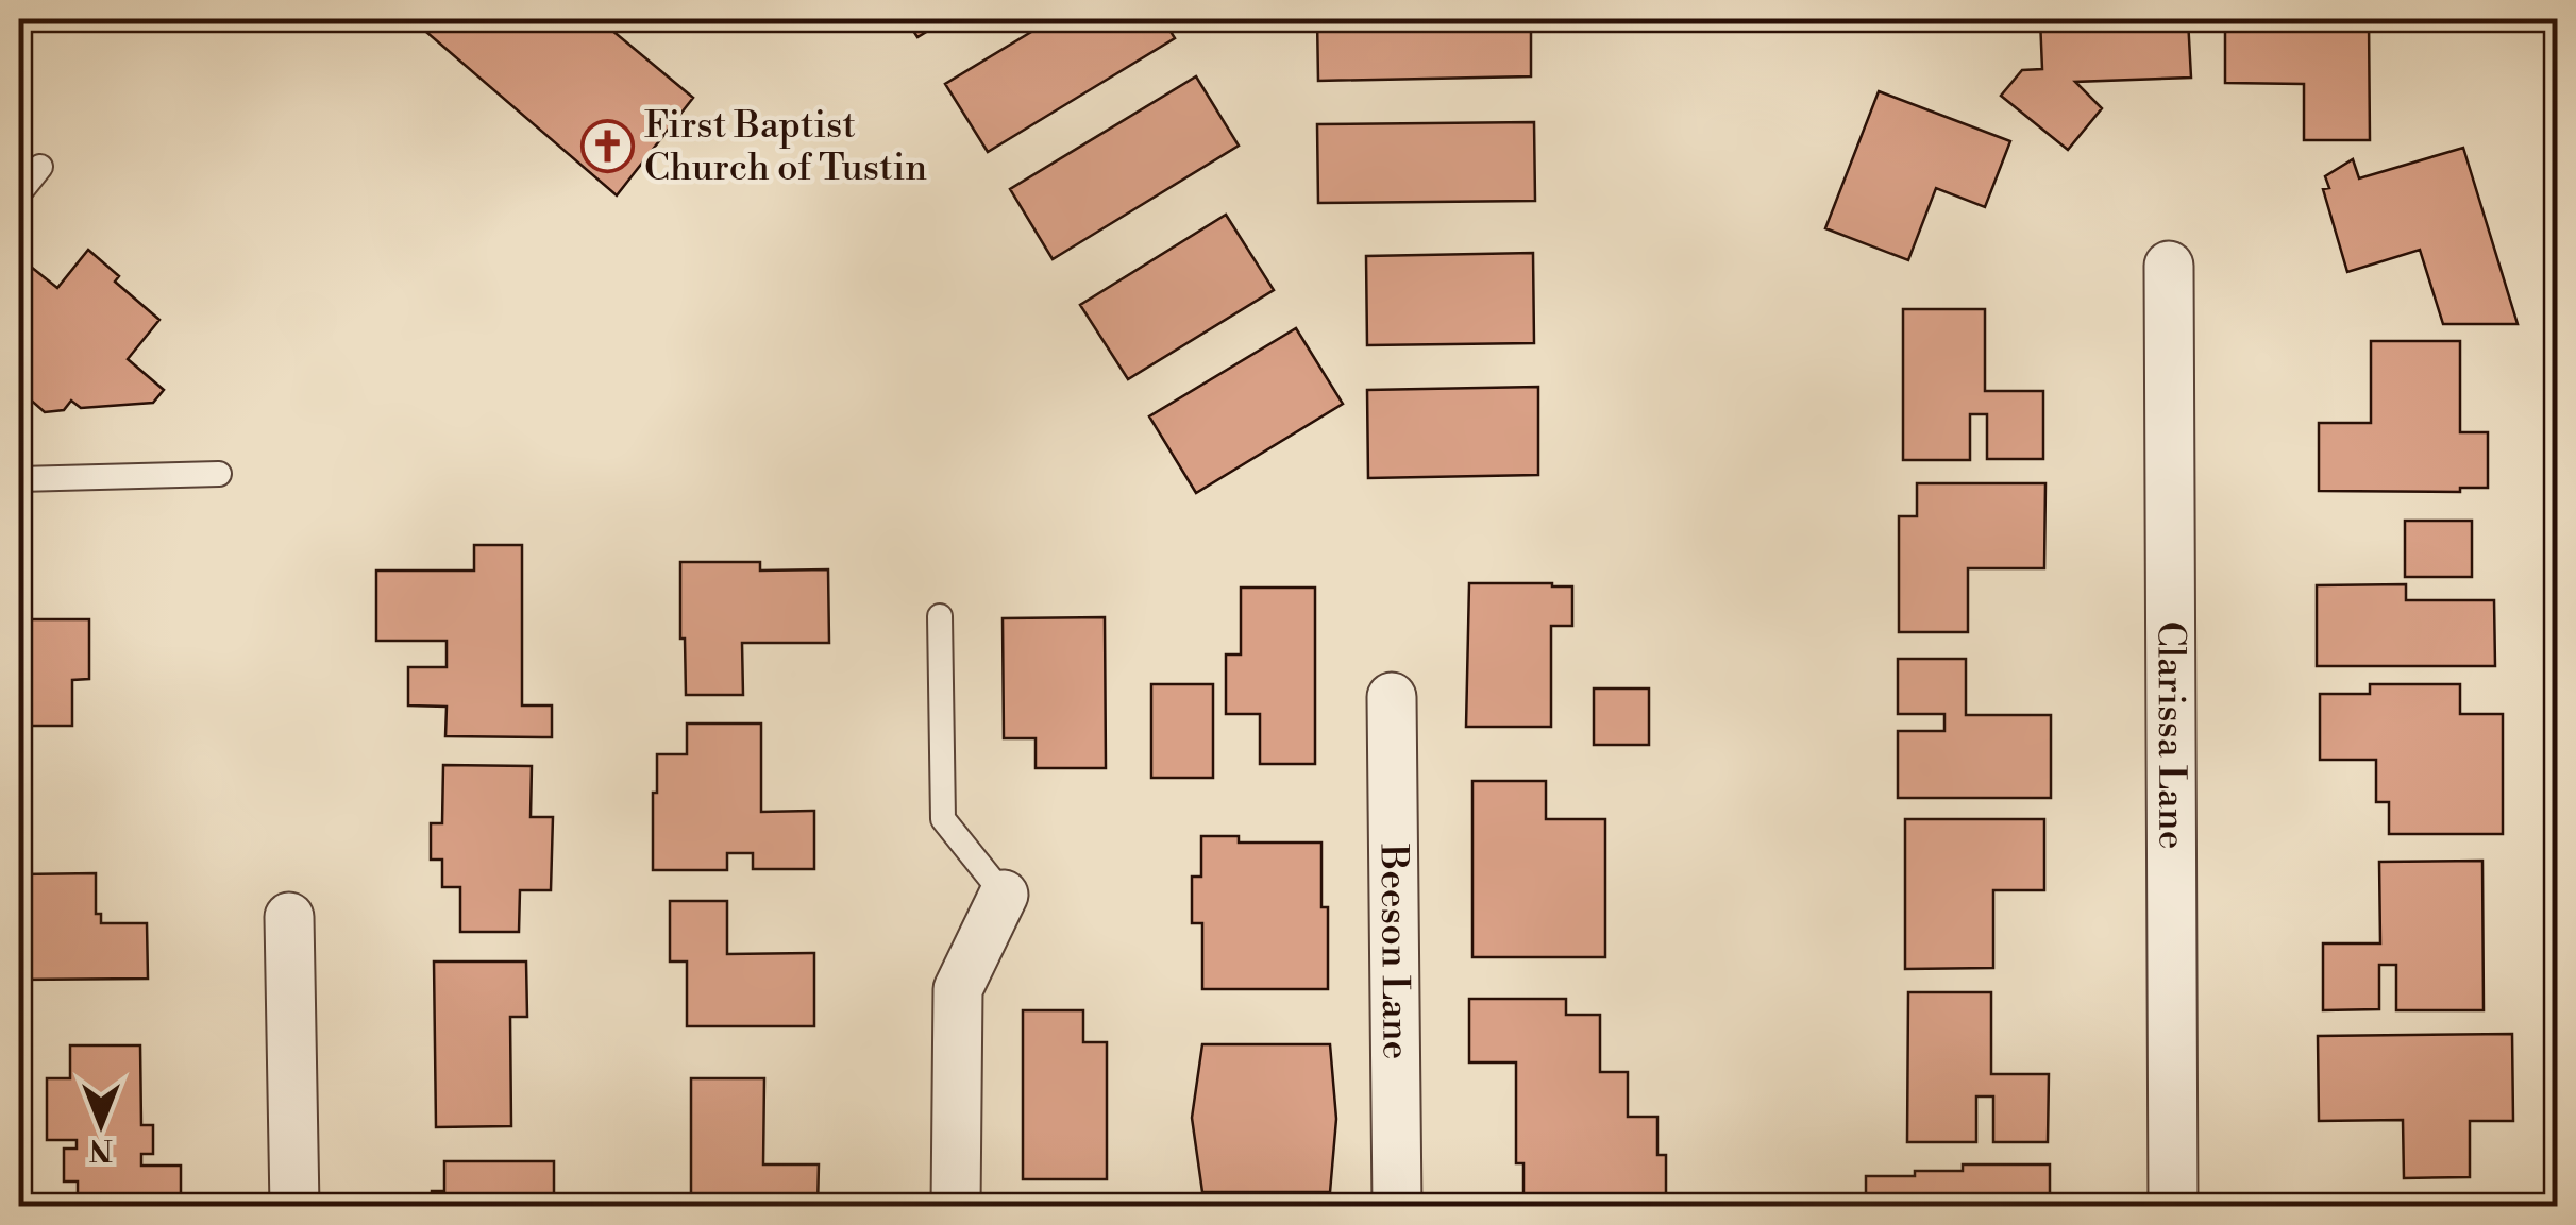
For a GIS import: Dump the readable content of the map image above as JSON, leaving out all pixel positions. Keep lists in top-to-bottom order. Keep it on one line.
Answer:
{"streets":{"street":["Clarissa Lane","Beeson Lane"]},"places":{"church":["First Baptist Church of Tustin"]},"north":"bottom"}
